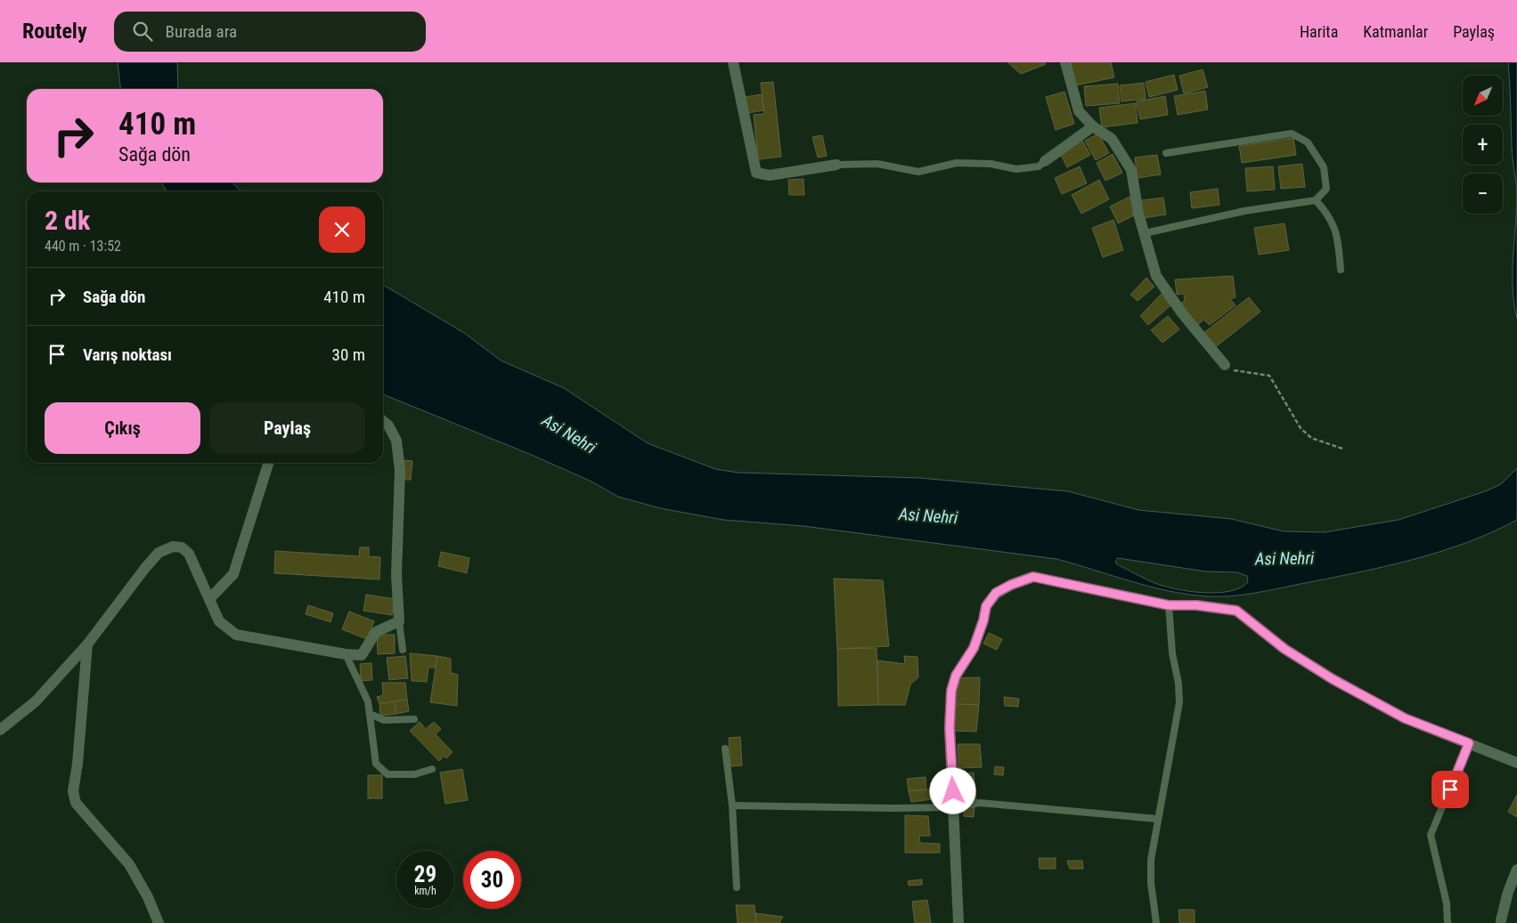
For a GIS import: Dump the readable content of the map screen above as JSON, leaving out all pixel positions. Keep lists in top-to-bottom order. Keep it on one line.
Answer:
{"water":["Asi Nehri"],"north":"bottom left","page":{"header":"Routely","search":"Burada ara","nav":["Harita","Katmanlar","Paylaş"],"map_buttons":["+","−"],"turn":["410 m","Sağa dön"],"heading":["2 dk","440 m · 13:52"],"list":[{"name":"Sağa dön","value":"410 m"},{"name":"Varış noktası","value":"30 m"}],"buttons":["Çıkış","Paylaş"],"speed":"29 km/h","limit":"30"}}
